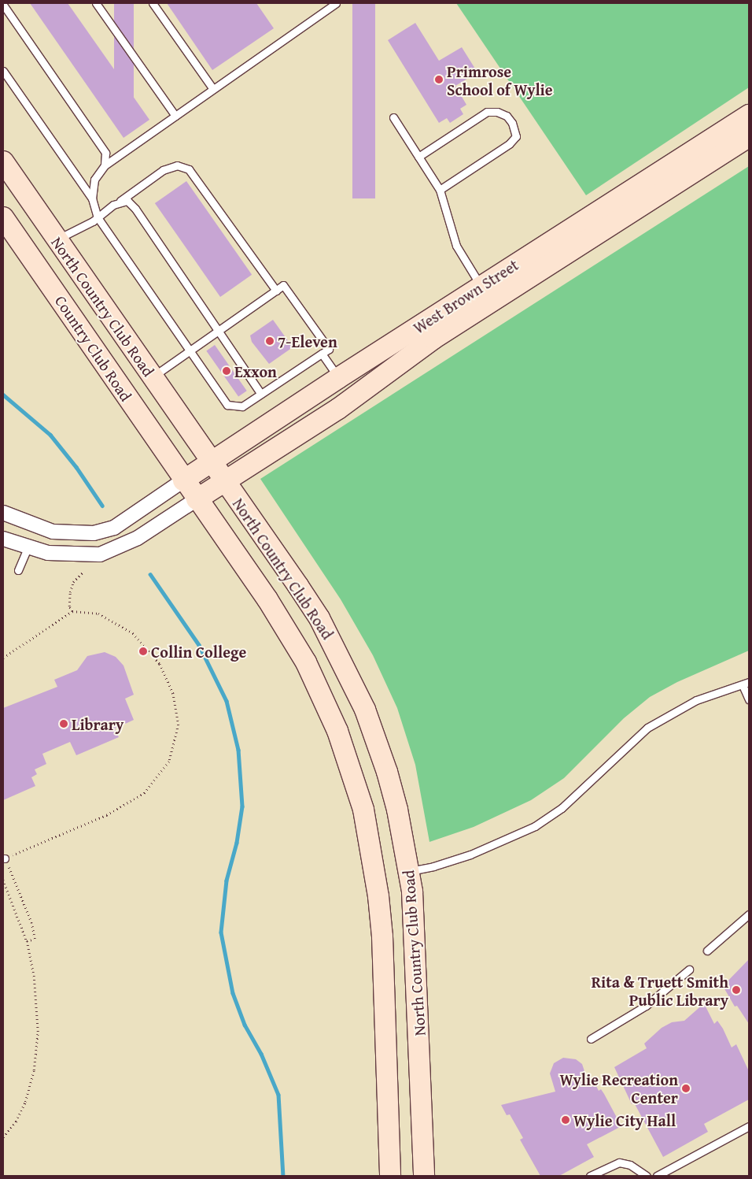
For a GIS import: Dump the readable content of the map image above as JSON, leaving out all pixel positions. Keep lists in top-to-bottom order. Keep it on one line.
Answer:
{"streets":{"main road":["West Brown Street","North Country Club Road","Country Club Road"]},"crossings":[["West Brown Street","North Country Club Road"],["West Brown Street","Country Club Road"],["North Country Club Road","Country Club Road"]],"places":["Primrose School of Wylie","7-Eleven","Exxon","Collin College","Library","Rita & Truett Smith Public Library","Wylie Recreation Center","Wylie City Hall"]}
